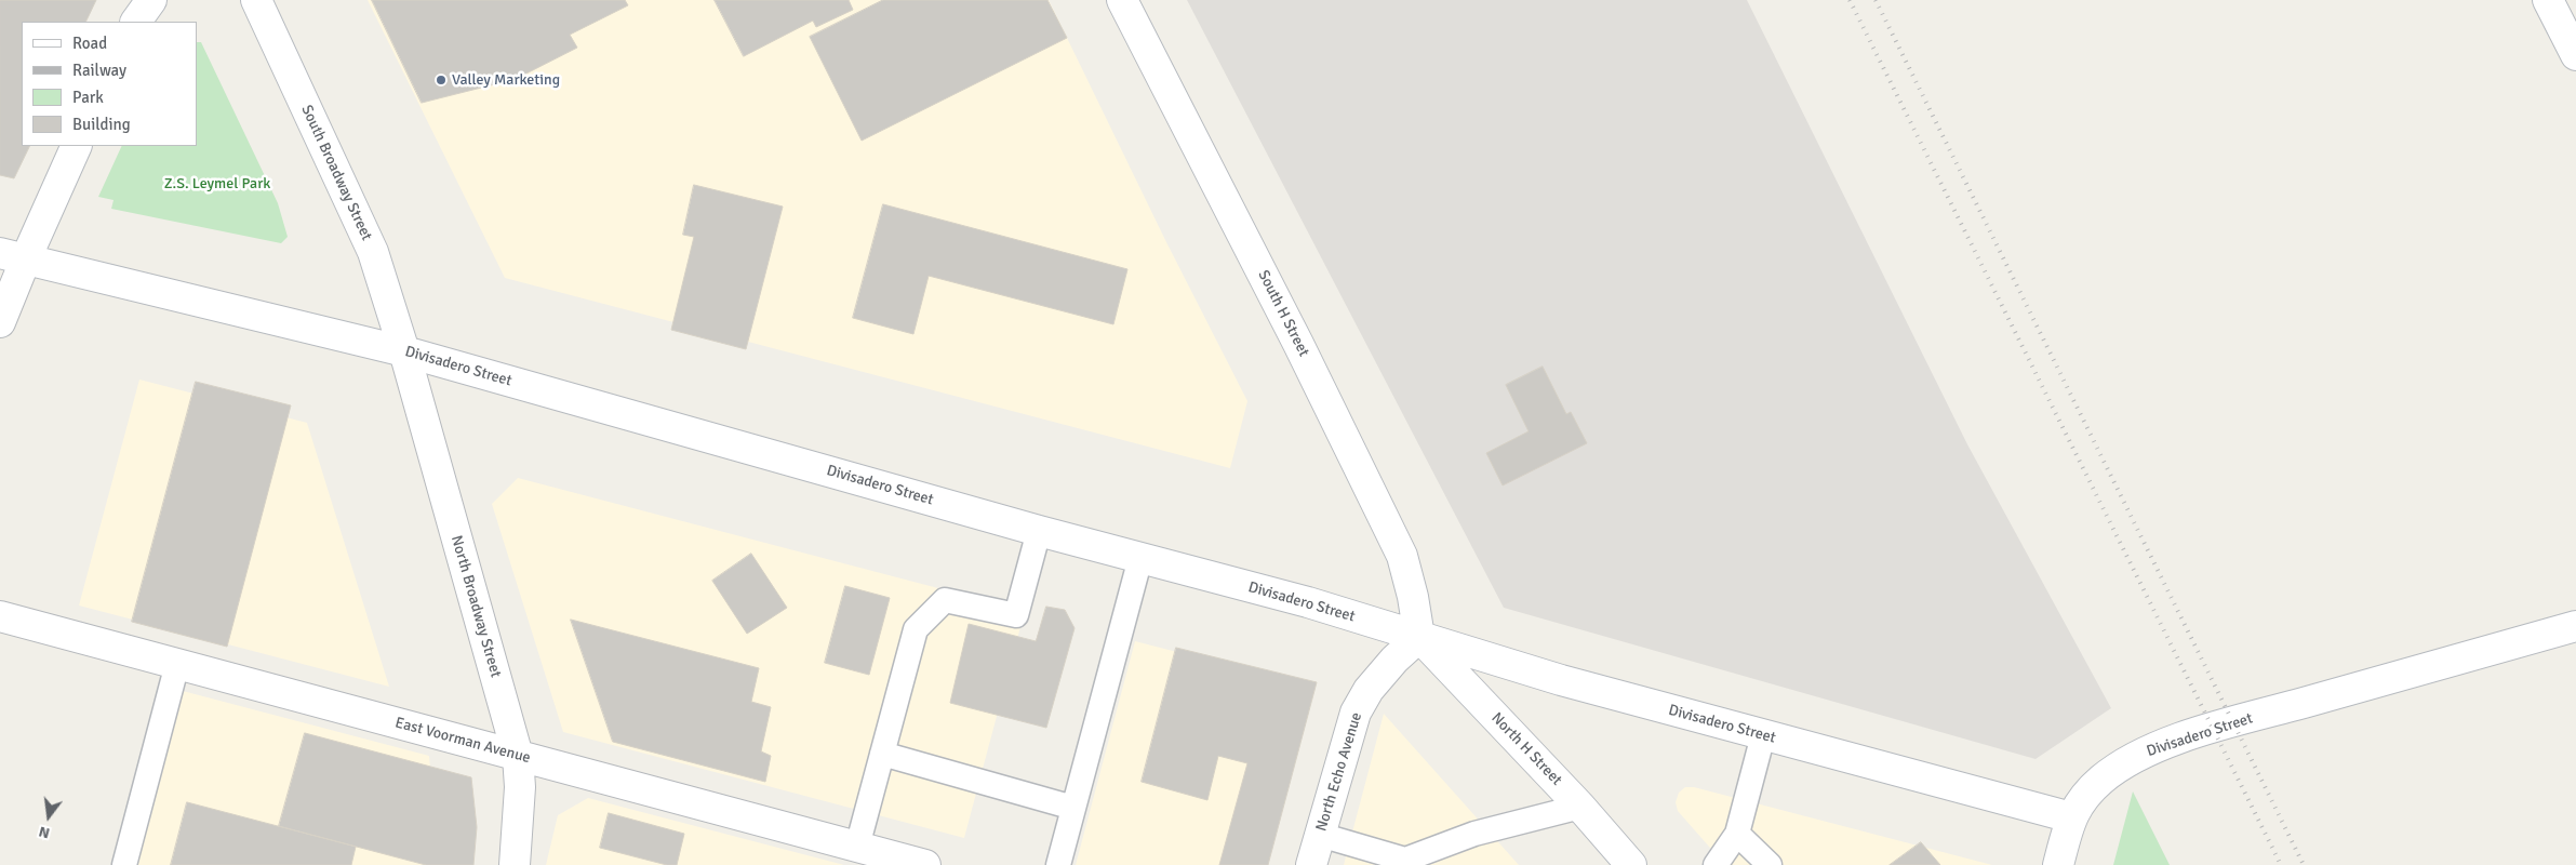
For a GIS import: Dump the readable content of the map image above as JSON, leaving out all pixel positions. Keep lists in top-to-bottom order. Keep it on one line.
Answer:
{"streets":{"street":["South Broadway Street","South H Street","Divisadero Street","North Broadway Street","East Voorman Avenue","North H Street","North Echo Avenue"]},"crossings":[["South Broadway Street","Divisadero Street"],["South Broadway Street","North Broadway Street"],["South H Street","Divisadero Street"],["South H Street","North H Street"],["South H Street","North Echo Avenue"],["Divisadero Street","North Broadway Street"],["Divisadero Street","North H Street"],["Divisadero Street","North Echo Avenue"],["North Broadway Street","East Voorman Avenue"],["North H Street","North Echo Avenue"]],"parks":["Z.S. Leymel Park"],"places":["Valley Marketing"],"legend":["Road","Railway","Park","Building"],"north":"bottom"}
